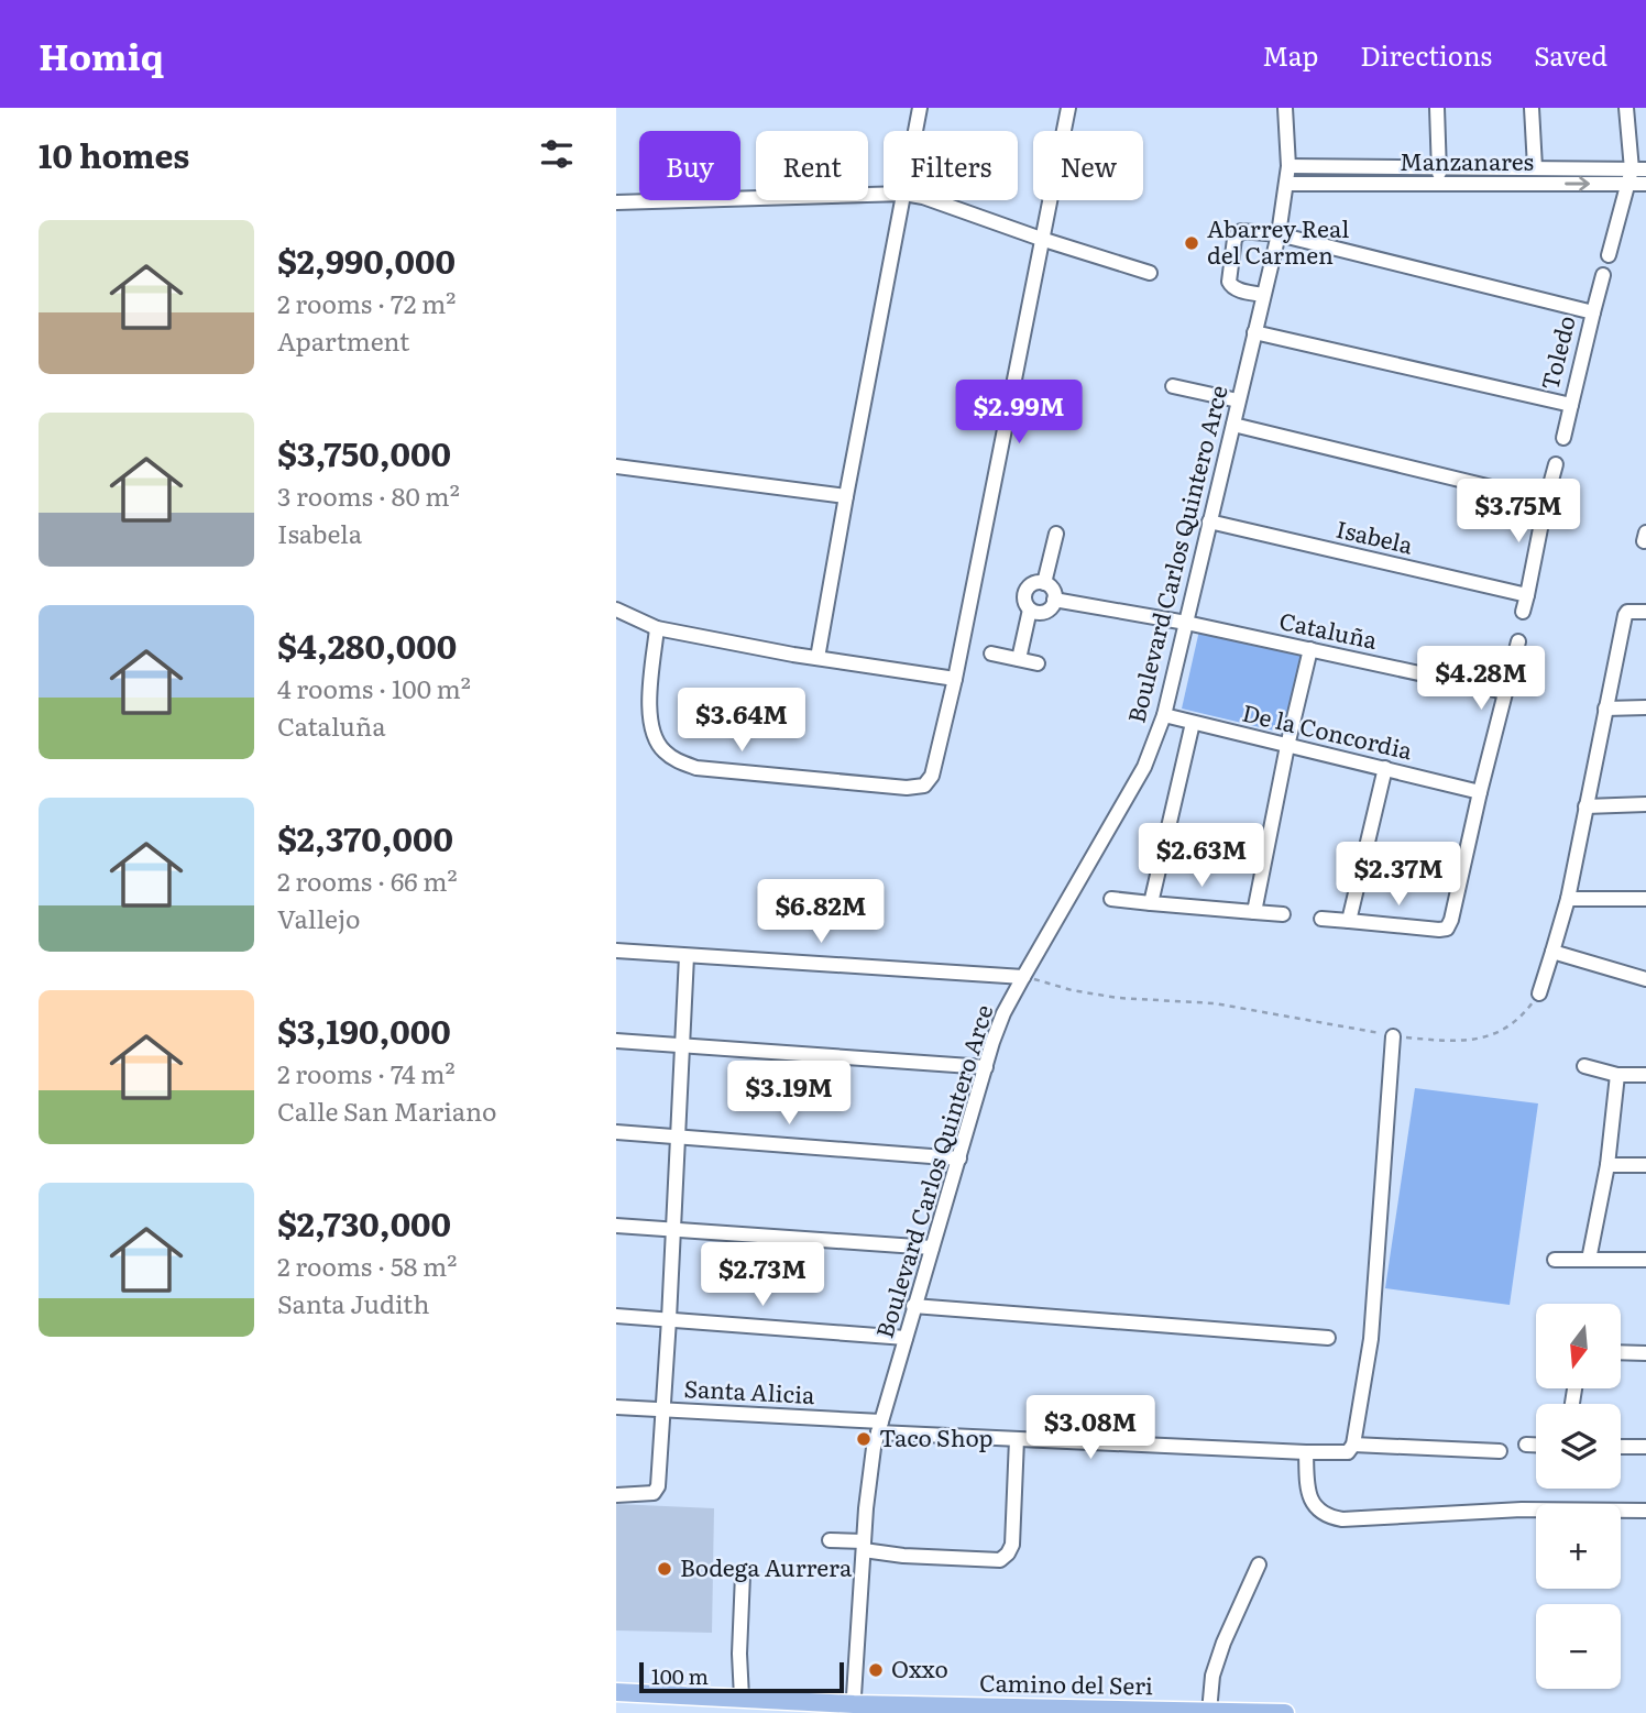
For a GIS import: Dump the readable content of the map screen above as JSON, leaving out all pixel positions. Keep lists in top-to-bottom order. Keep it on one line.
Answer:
{"streets":{"main road":["Camino del Seri"],"street":["Manzanares","Toledo","Isabela","Boulevard Carlos Quintero Arce","Cataluña","De la Concordia","Santa Alicia"]},"crossings":[["Manzanares","Boulevard Carlos Quintero Arce"],["Toledo","Boulevard Carlos Quintero Arce"],["Isabela","Boulevard Carlos Quintero Arce"],["Boulevard Carlos Quintero Arce","Cataluña"],["Boulevard Carlos Quintero Arce","De la Concordia"],["Boulevard Carlos Quintero Arce","Santa Alicia"],["Boulevard Carlos Quintero Arce","Camino del Seri"]],"places":["Abarrey Real del Carmen","Taco Shop","Bodega Aurrera","Oxxo"],"scale_bar":"100 m","north":"bottom","page":{"header":"Homiq","nav":["Map","Directions","Saved"],"heading":"10 homes","chip":["Buy","Rent","Filters","New"],"list":[{"name":"$2,990,000","note":"2 rooms · 72 m² · Apartment"},{"name":"$3,750,000","note":"3 rooms · 80 m² · Isabela"},{"name":"$4,280,000","note":"4 rooms · 100 m² · Cataluña"},{"name":"$2,370,000","note":"2 rooms · 66 m² · Vallejo"},{"name":"$3,190,000","note":"2 rooms · 74 m² · Calle San Mariano"},{"name":"$2,730,000","note":"2 rooms · 58 m² · Santa Judith"}],"price":["$2.99M","$3.75M","$4.28M","$3.64M","$2.63M","$2.37M","$6.82M","$3.19M","$2.73M","$3.08M"],"map_buttons":["+","−"],"scale":"100 m"}}
